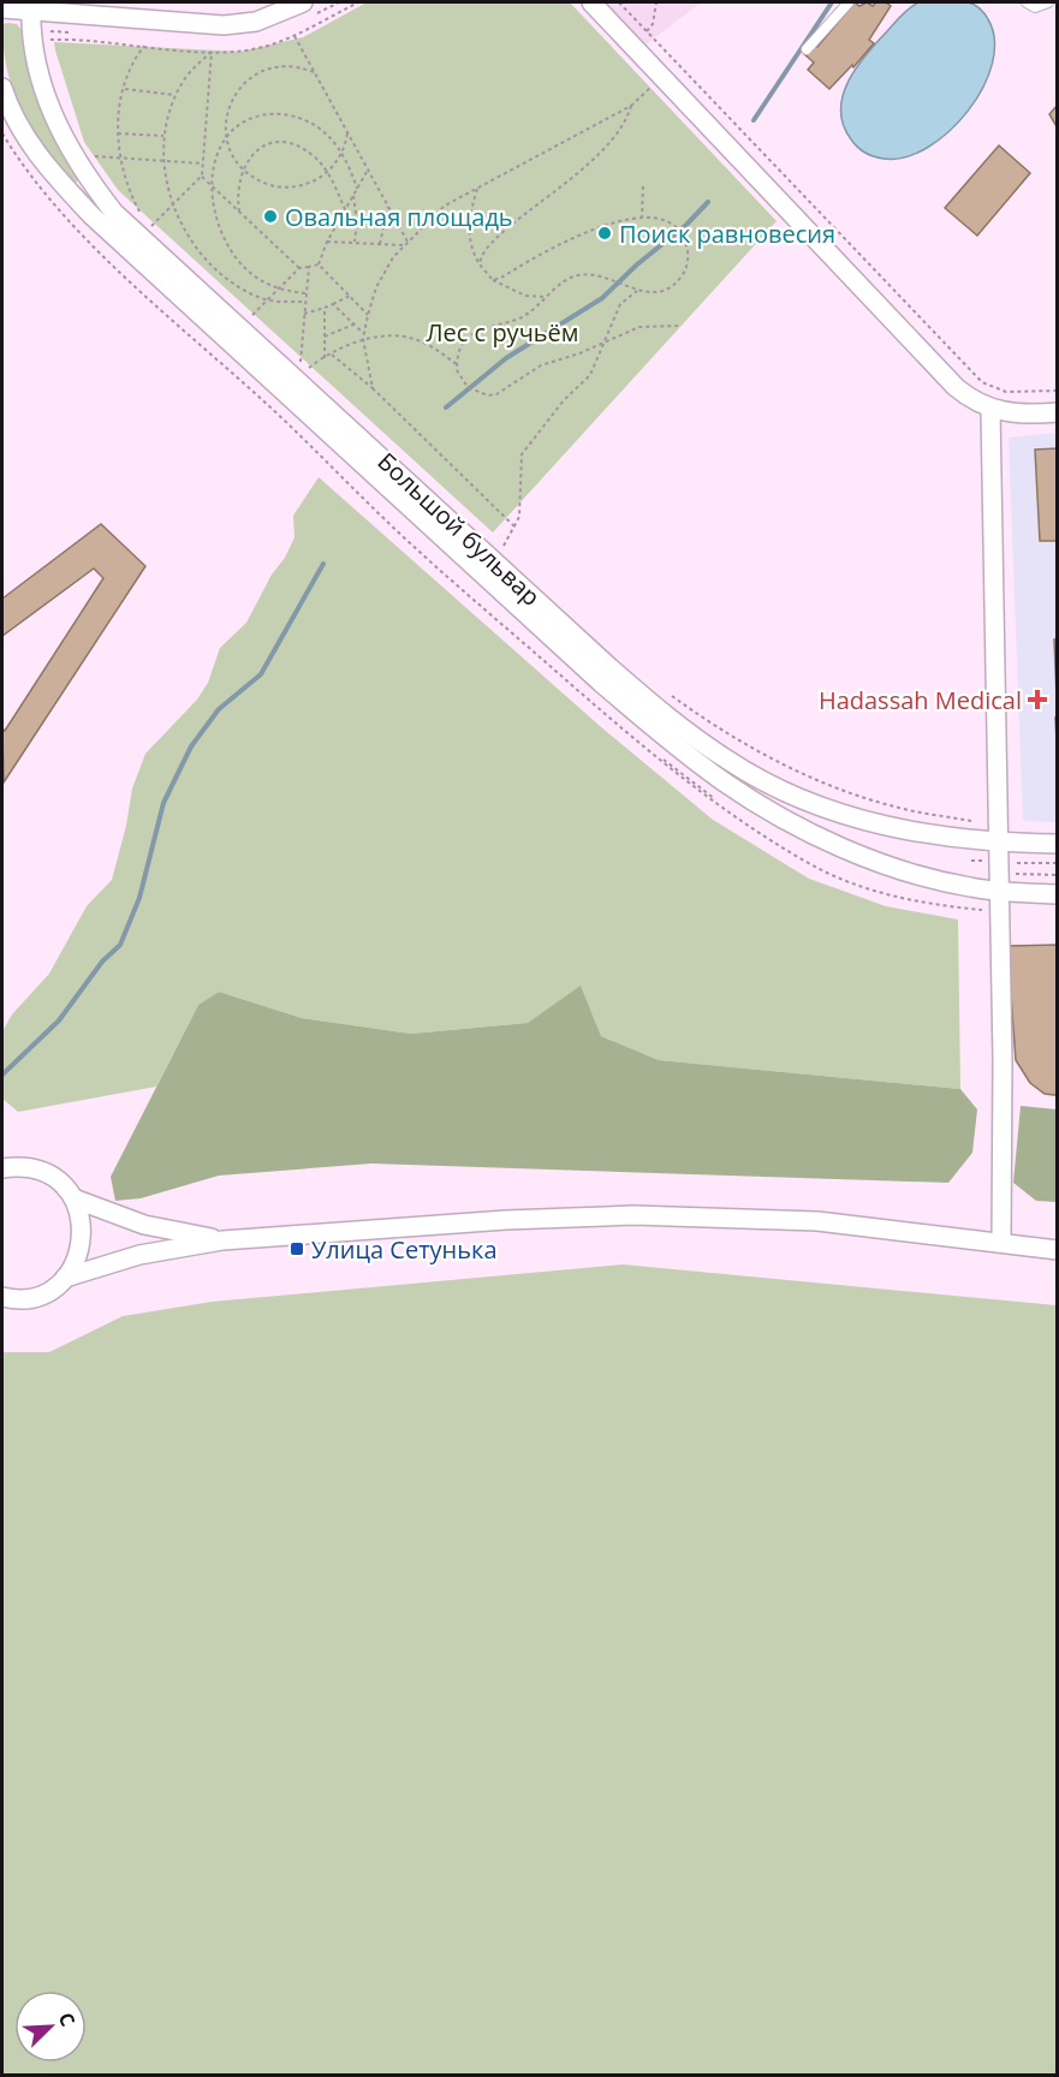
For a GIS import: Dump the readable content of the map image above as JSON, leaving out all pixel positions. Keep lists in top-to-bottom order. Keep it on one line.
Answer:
{"streets":{"street":["Большой бульвар"]},"parks":["Лес с ручьём"],"places":{"other":["Овальная площадь","Поиск равновесия"],"health":["Hadassah Medical"],"transit":["Улица Сетунька"]},"north":"top right"}
